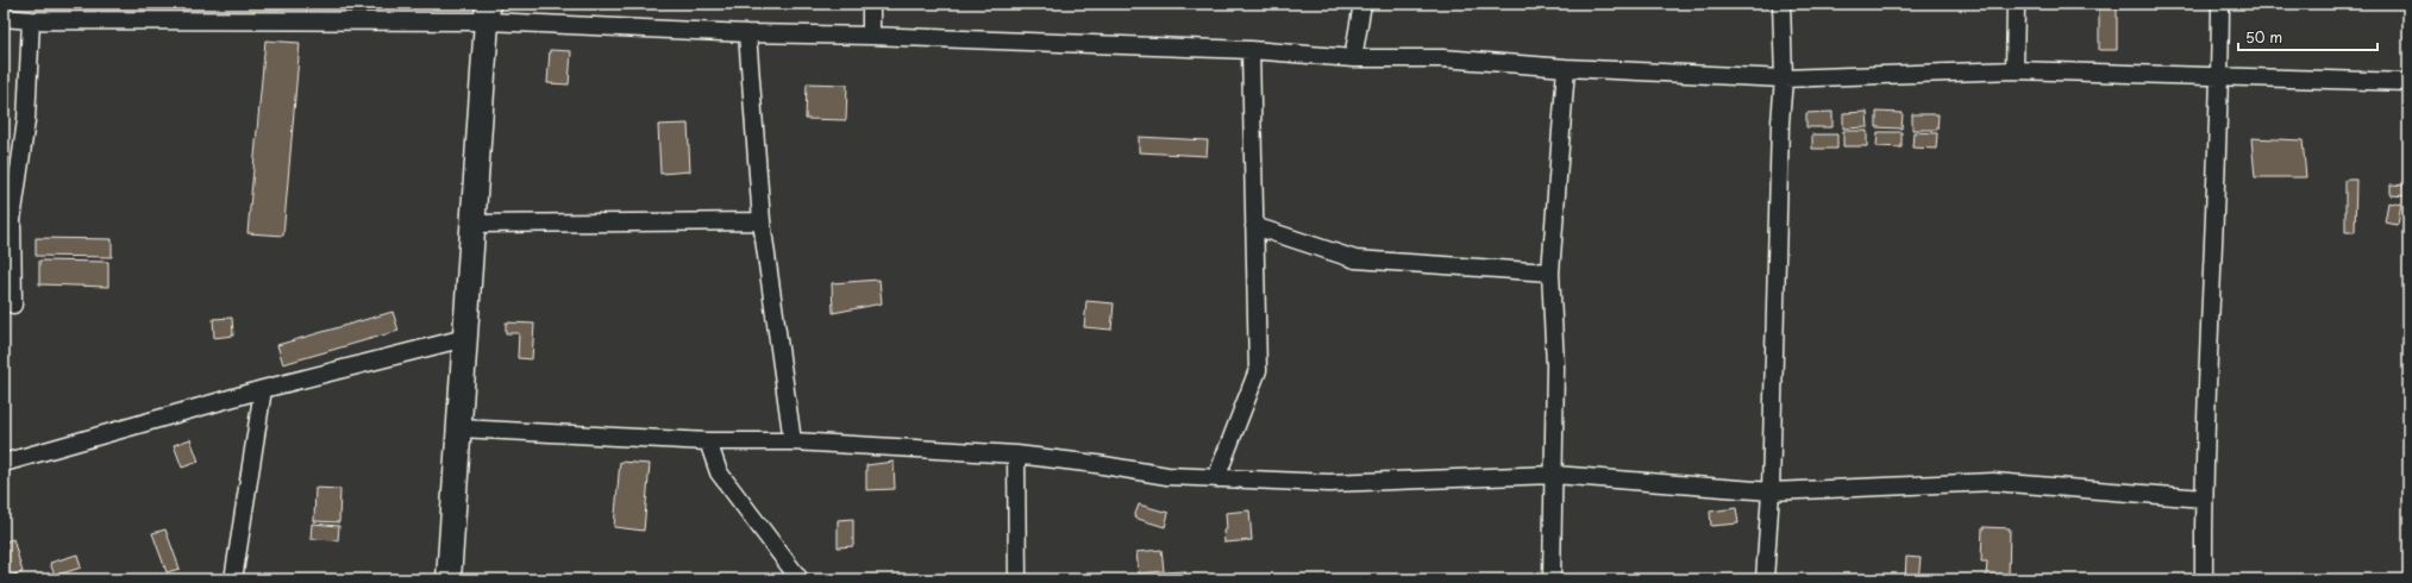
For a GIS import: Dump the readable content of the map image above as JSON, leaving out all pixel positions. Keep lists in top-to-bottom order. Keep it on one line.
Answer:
{"scale_bar":"50 m"}
